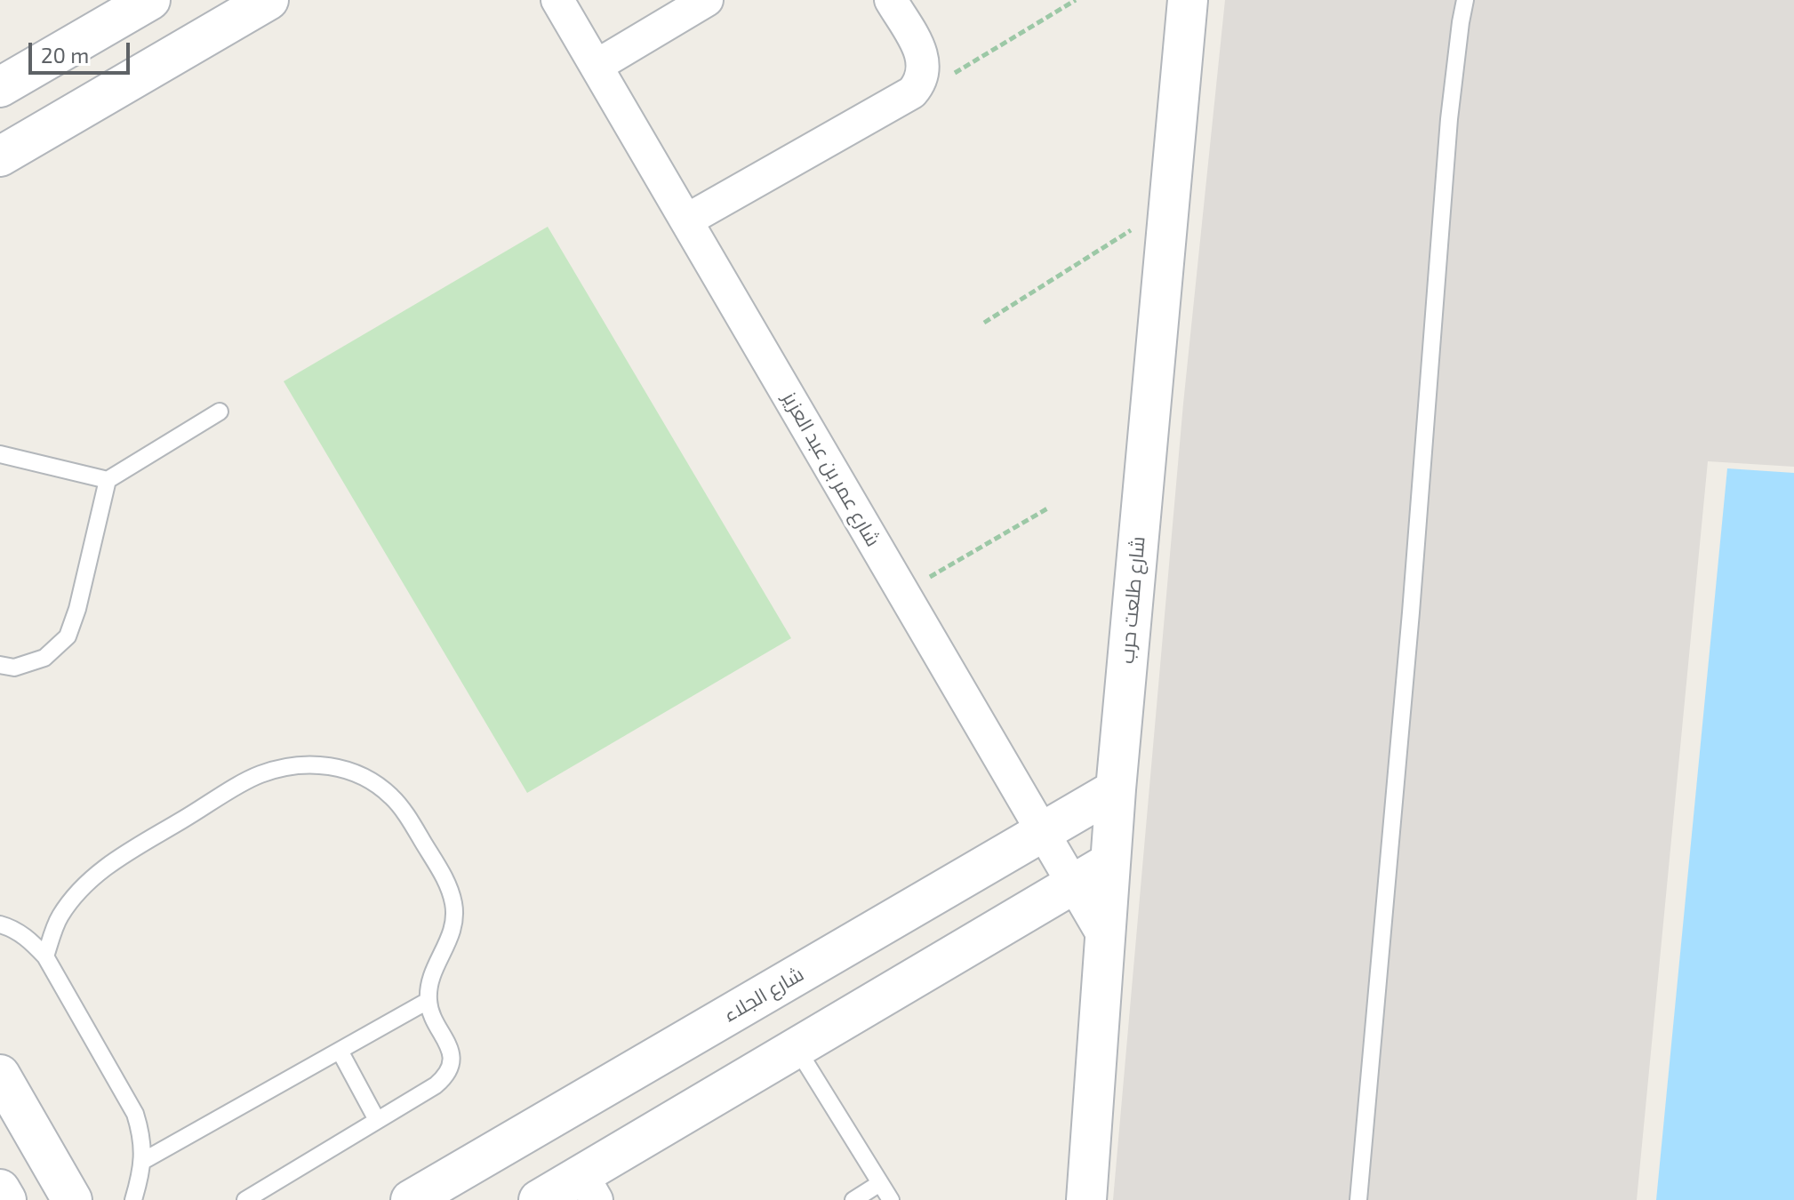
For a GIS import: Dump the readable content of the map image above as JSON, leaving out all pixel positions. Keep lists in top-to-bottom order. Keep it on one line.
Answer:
{"streets":{"main road":["شارع طلعت حرب","شارع الجلاء"],"street":["شارع عمر بن عبد العزيز"]},"crossings":[["شارع عمر بن عبد العزيز","شارع طلعت حرب"],["شارع عمر بن عبد العزيز","شارع الجلاء"],["شارع طلعت حرب","شارع الجلاء"]],"scale_bar":"20 m"}
